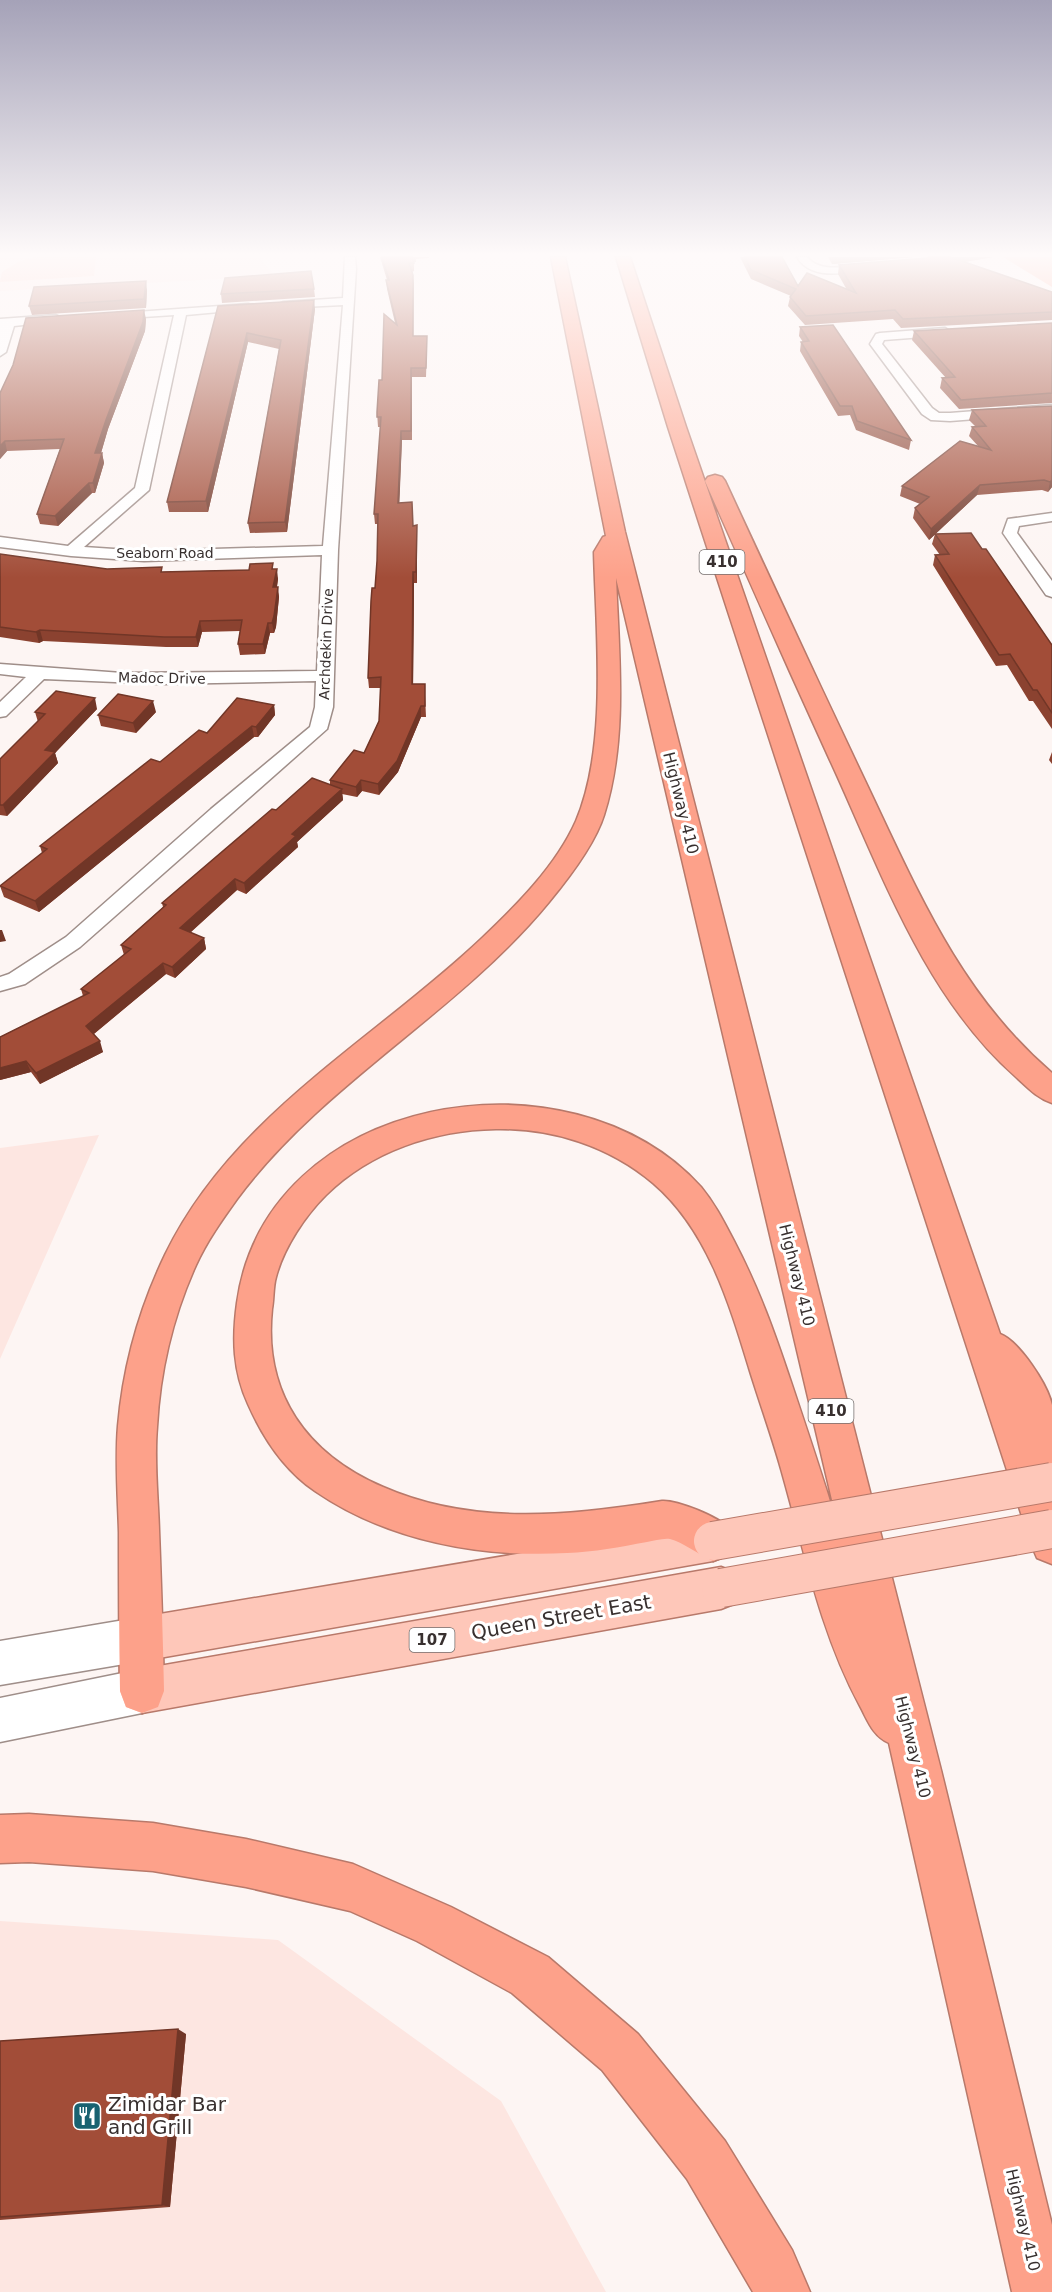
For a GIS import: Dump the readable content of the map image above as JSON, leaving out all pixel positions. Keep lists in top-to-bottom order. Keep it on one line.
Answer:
{"streets":{"highway":["410","Highway 410"],"main road":["Queen Street East","107"],"street":["Seaborn Road","Archdekin Drive","Madoc Drive"]},"crossings":[["Seaborn Road","Archdekin Drive"],["Archdekin Drive","Madoc Drive"]],"places":{"restaurant":["Zimidar Bar and Grill"]}}
